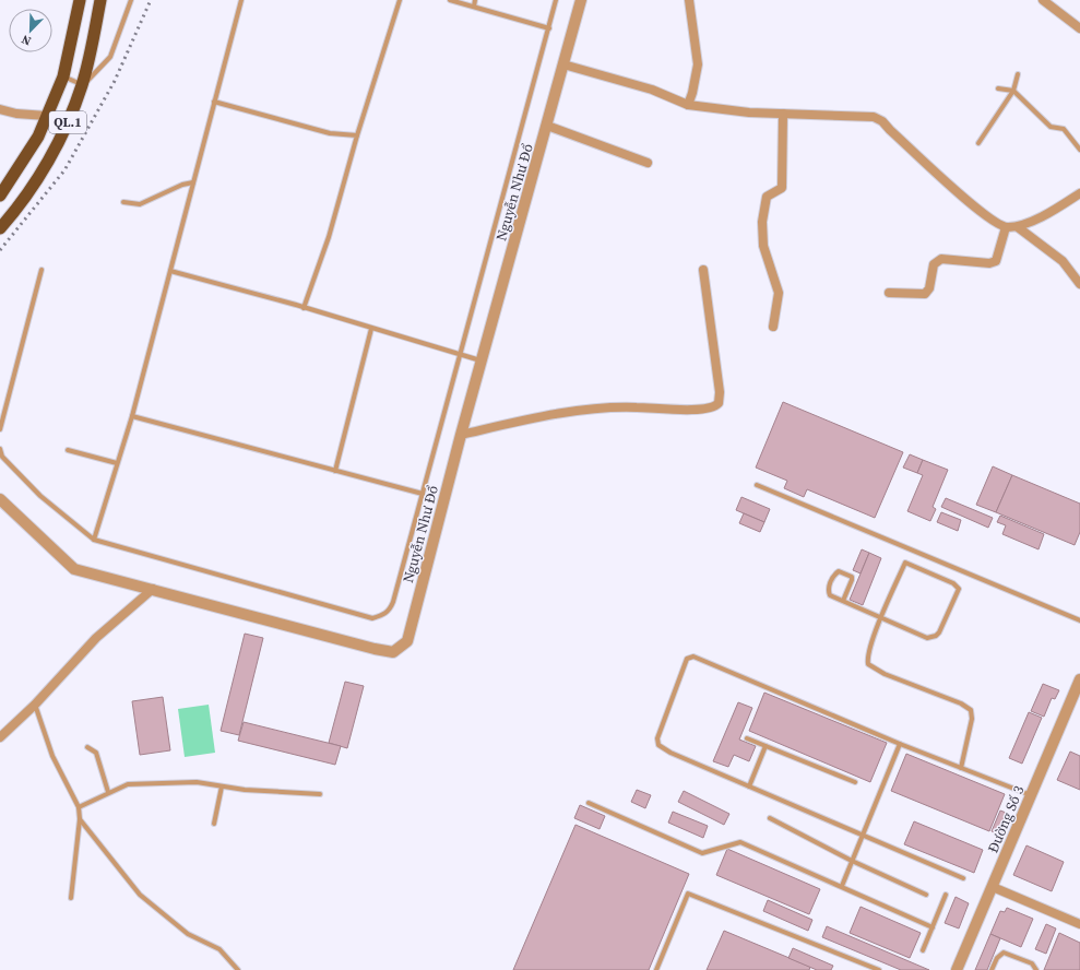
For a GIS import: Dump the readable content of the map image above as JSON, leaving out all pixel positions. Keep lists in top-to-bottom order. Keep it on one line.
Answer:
{"streets":{"highway":["QL.1"],"street":["Nguyễn Như Đổ","Đường Số 3"]},"north":"bottom left"}
